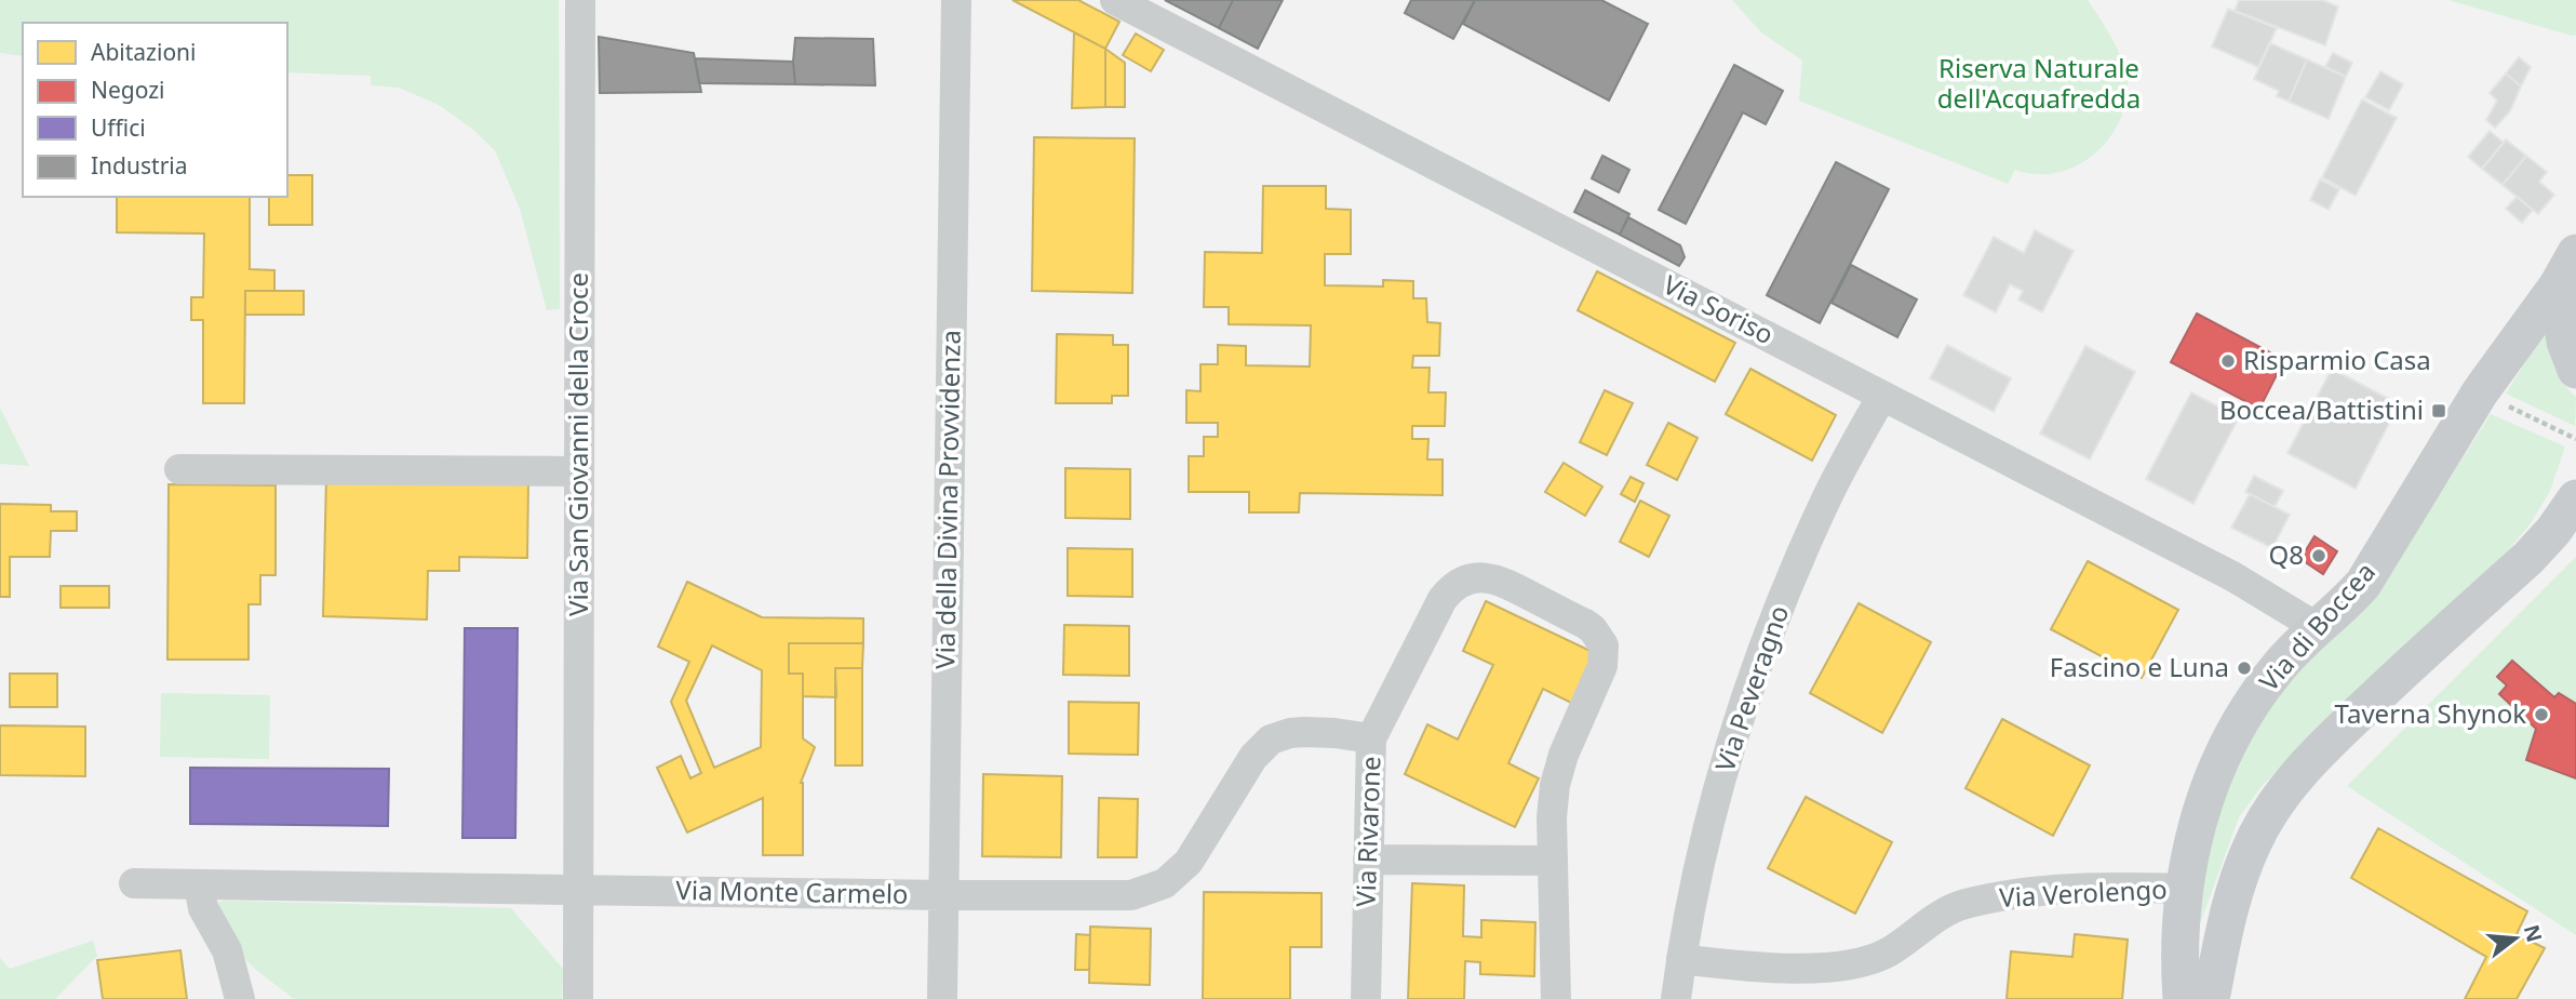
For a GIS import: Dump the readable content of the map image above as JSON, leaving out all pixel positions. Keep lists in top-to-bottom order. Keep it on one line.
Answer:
{"streets":{"main road":["Via di Boccea"],"street":["Via Soriso","Via San Giovanni della Croce","Via della Divina Provvidenza","Via Peveragno","Via Rivarone","Via Monte Carmelo","Via Verolengo"]},"crossings":[["Via Soriso","Via di Boccea"],["Via Soriso","Via Peveragno"],["Via San Giovanni della Croce","Via Monte Carmelo"],["Via della Divina Provvidenza","Via Monte Carmelo"],["Via di Boccea","Via Verolengo"],["Via Peveragno","Via Verolengo"],["Via Rivarone","Via Monte Carmelo"]],"parks":["Riserva Naturale dell'Acquafredda"],"places":{"other":["Risparmio Casa","Q8","Fascino e Luna","Taverna Shynok"],"transit":["Boccea/Battistini"]},"legend":["Abitazioni","Negozi","Uffici","Industria"],"north":"right"}
